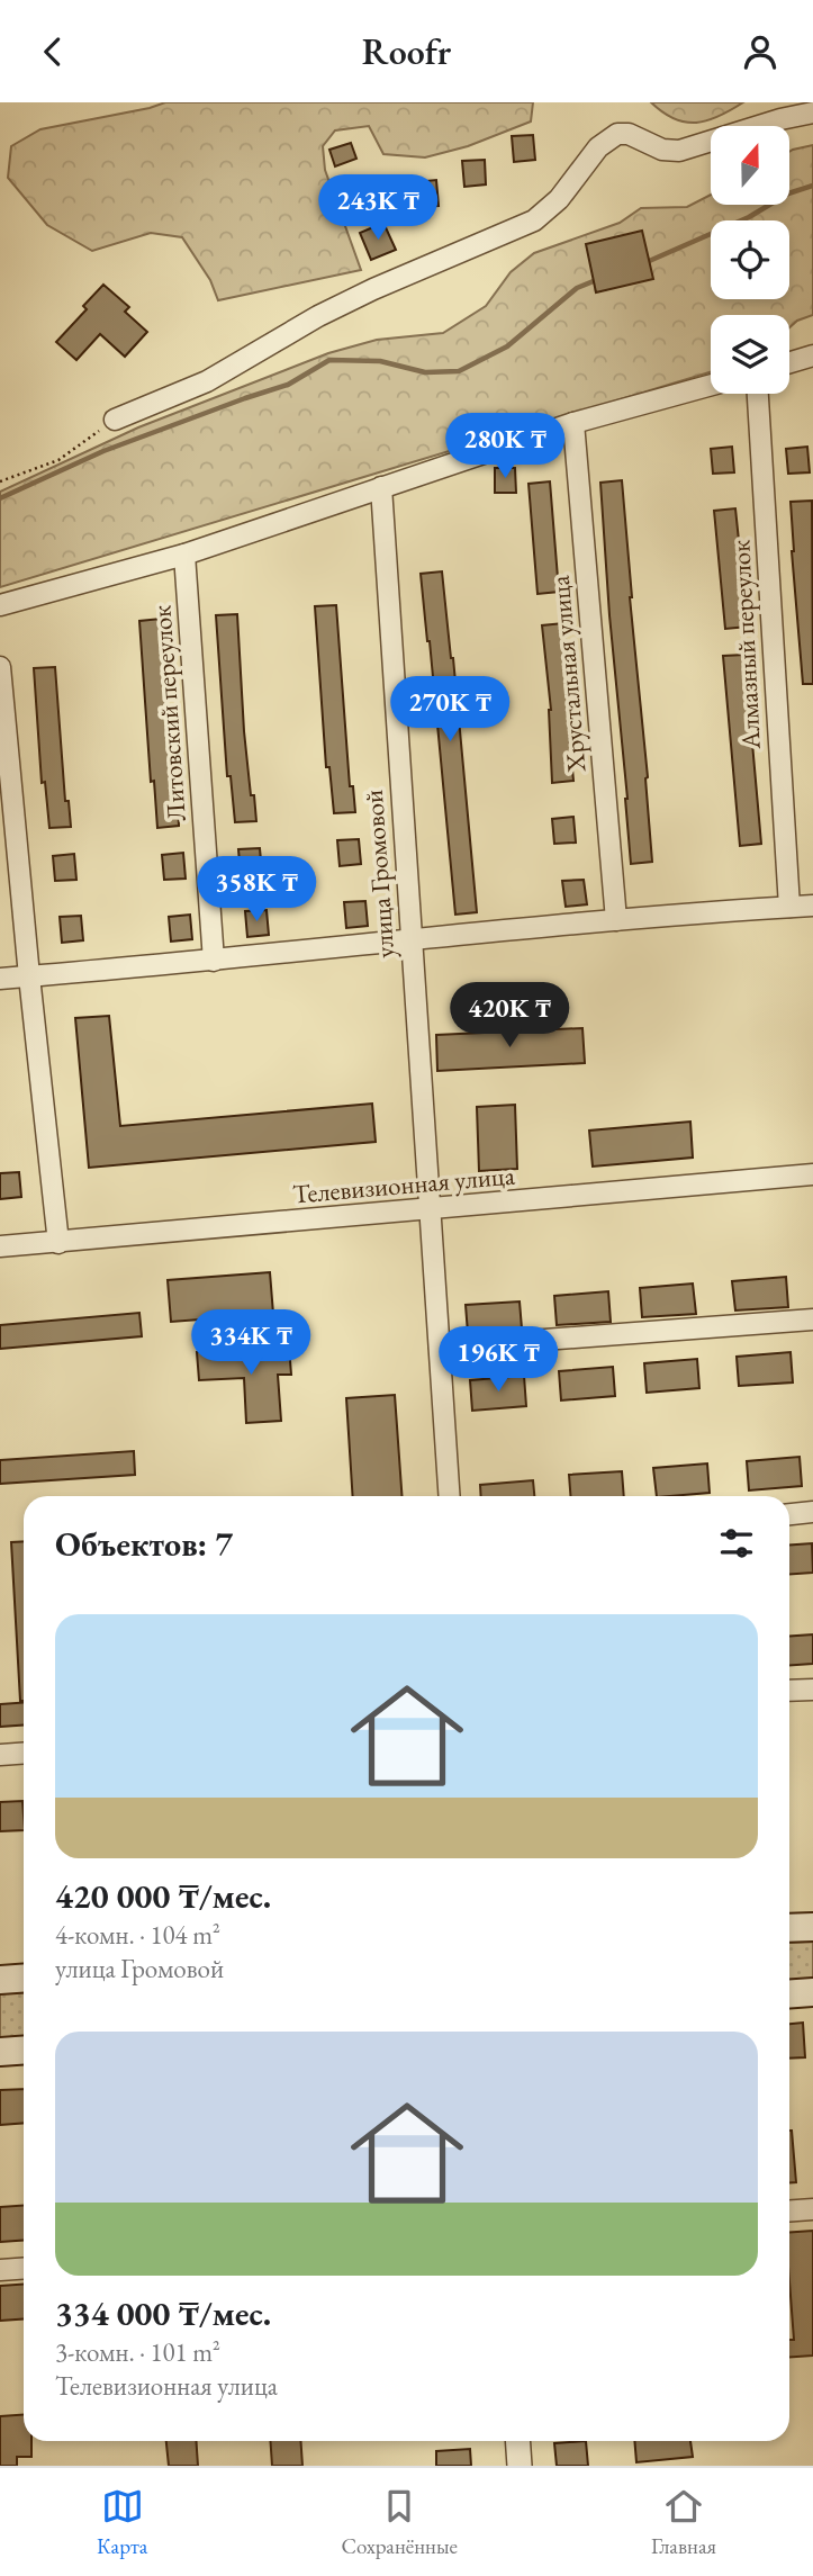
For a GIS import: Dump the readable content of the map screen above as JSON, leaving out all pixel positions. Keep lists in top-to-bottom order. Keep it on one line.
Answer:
{"streets":{"street":["Алмазный переулок","Хрустальная улица","Литовский переулок","улица Громовой","Телевизионная улица"]},"crossings":[["улица Громовой","Телевизионная улица"]],"north":"top","page":{"header":"Roofr","price":["243K ₸","280K ₸","270K ₸","358K ₸","420K ₸","334K ₸","196K ₸"],"heading":"Объектов: 7","list":[{"name":"420 000 ₸/мес.","note":"4-комн. · 104 m² · улица Громовой"},{"name":"334 000 ₸/мес.","note":"3-комн. · 101 m² · Телевизионная улица"}],"tabs":["Карта","Сохранённые","Главная"]}}
